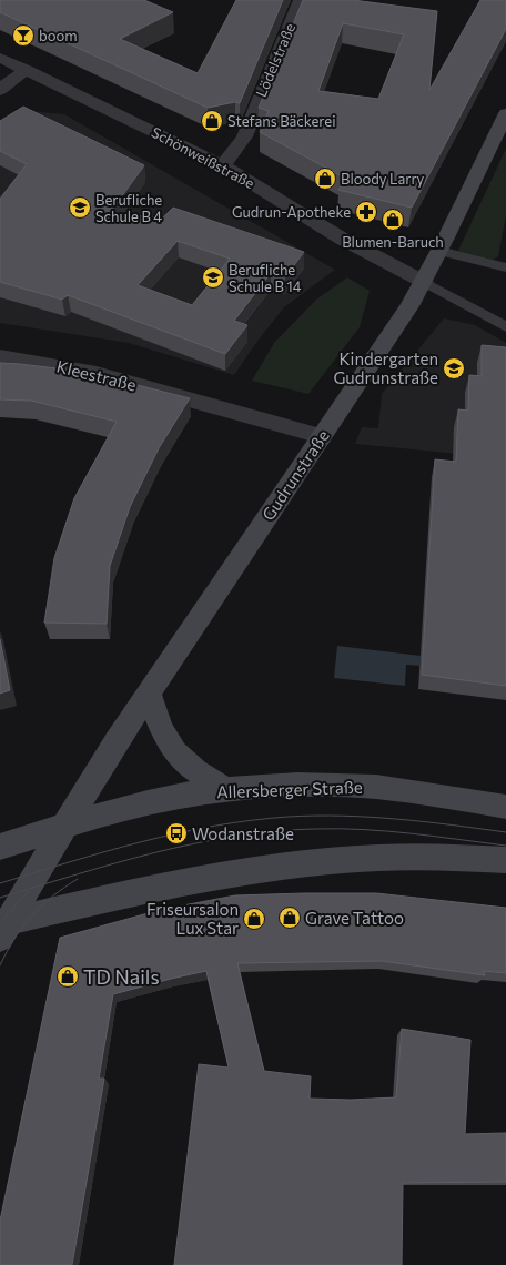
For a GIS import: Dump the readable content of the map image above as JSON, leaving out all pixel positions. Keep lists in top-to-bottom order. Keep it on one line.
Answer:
{"streets":{"street":["Lödelstraße","Schönweißstraße","Kleestraße","Gudrunstraße","Allersberger Straße"]},"crossings":[["Lödelstraße","Schönweißstraße"],["Schönweißstraße","Gudrunstraße"],["Kleestraße","Gudrunstraße"],["Gudrunstraße","Allersberger Straße"]],"places":{"bar":["boom"],"shop":["Stefans Bäckerei","Bloody Larry","Blumen-Baruch","Grave Tattoo","Friseursalon Lux Star","TD Nails"],"school or university":["Berufliche Schule B 4","Berufliche Schule B 14","Kindergarten Gudrunstraße"],"pharmacy":["Gudrun-Apotheke"],"bus stop":["Wodanstraße"]}}
